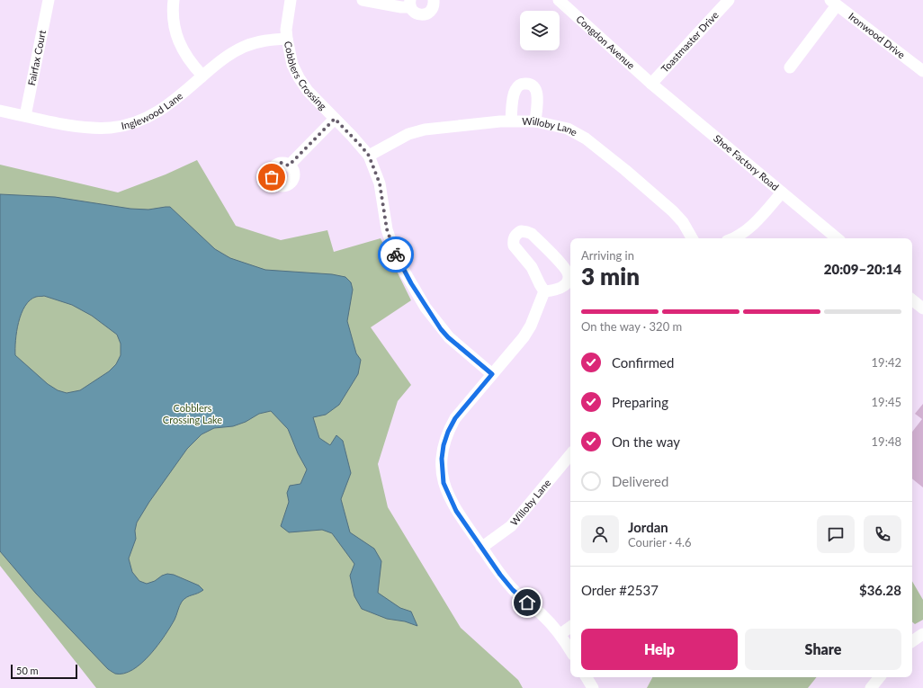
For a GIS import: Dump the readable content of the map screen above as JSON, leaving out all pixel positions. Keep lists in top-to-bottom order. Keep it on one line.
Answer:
{"streets":{"street":["Ironwood Drive","Congdon Avenue","Toastmaster Drive","Fairfax Court","Cobblers Crossing","Inglewood Lane","Willoby Lane","Shoe Factory Road"]},"crossings":[["Congdon Avenue","Toastmaster Drive"],["Congdon Avenue","Shoe Factory Road"],["Toastmaster Drive","Shoe Factory Road"],["Fairfax Court","Inglewood Lane"],["Cobblers Crossing","Inglewood Lane"],["Cobblers Crossing","Willoby Lane"]],"parks":["Cobblers Crossing Lake"],"scale_bar":"50 m","page":{"heading":["3 min","Arriving in","20:09–20:14"],"panel":["Jordan","Courier · 4.6","Order #2537","$36.28"],"bar":"On the way · 320 m","list":[["Confirmed","19:42"],["Preparing","19:45"],["On the way","19:48"],"Delivered"],"buttons":["Help","Share"],"scale":"50 m"}}
